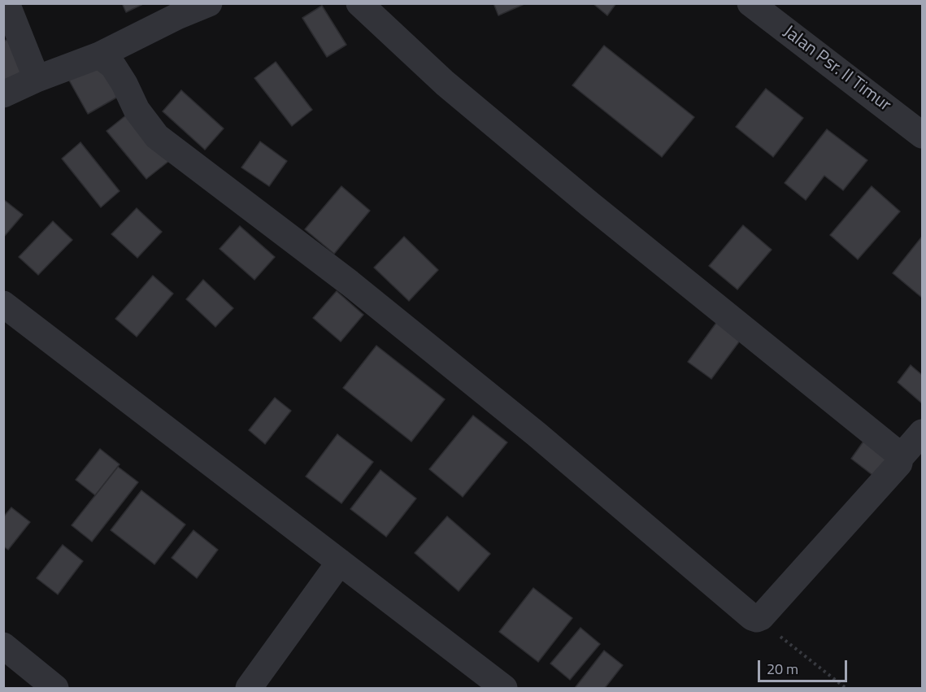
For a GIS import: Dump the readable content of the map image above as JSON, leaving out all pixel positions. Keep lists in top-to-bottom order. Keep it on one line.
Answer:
{"streets":{"street":["Jalan Psr. II Timur"]},"scale_bar":"20 m"}
